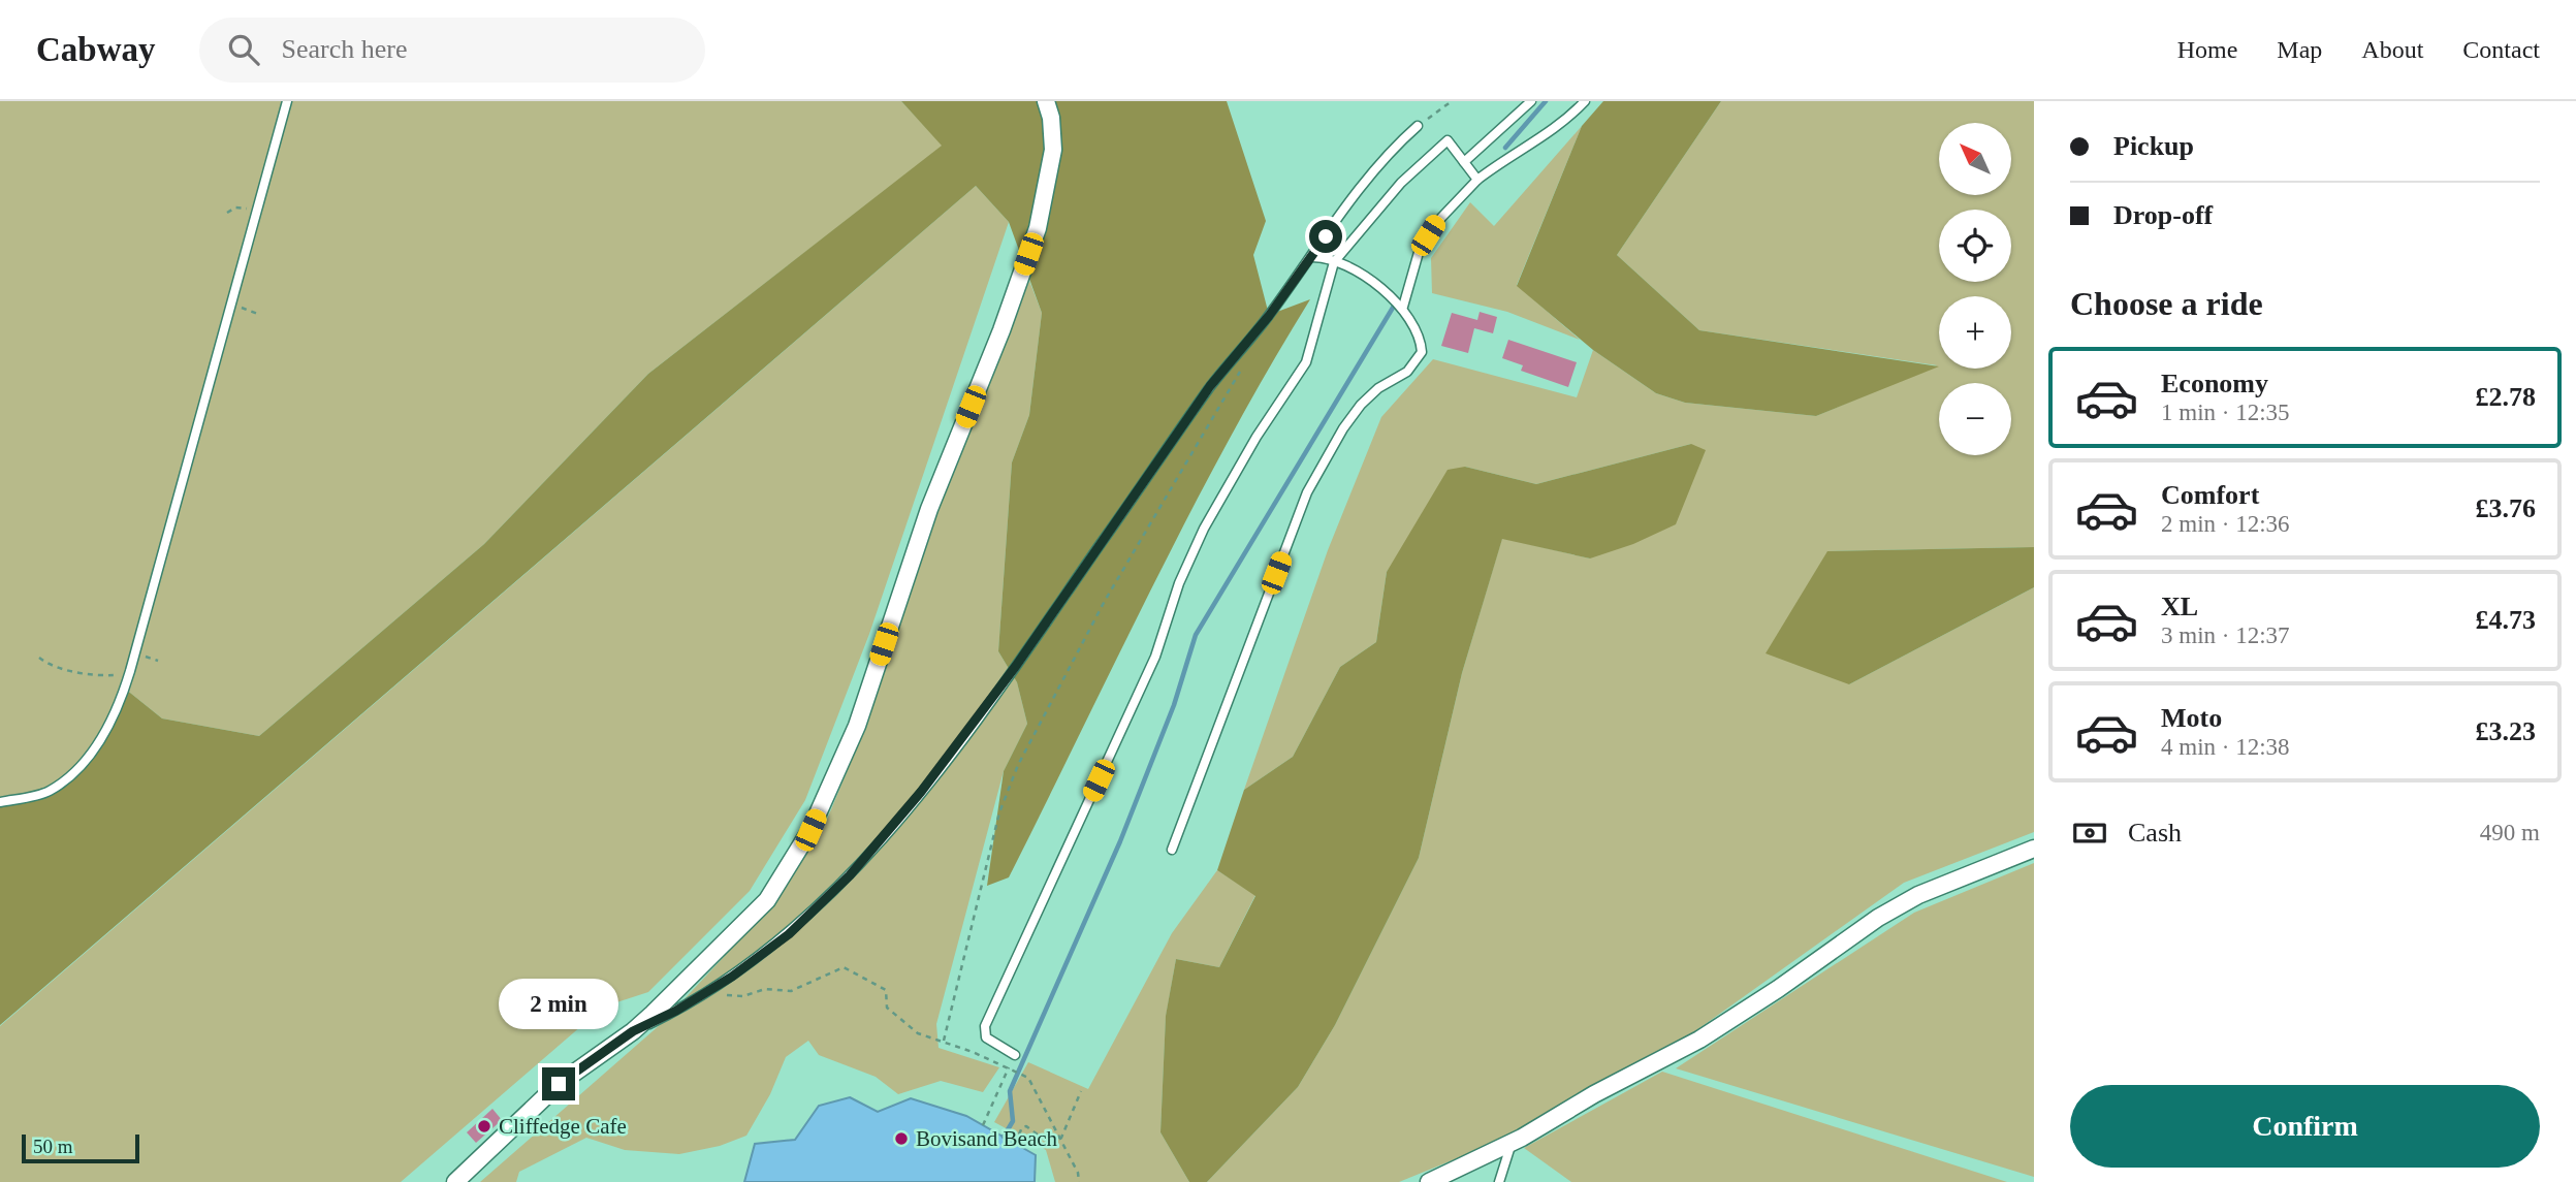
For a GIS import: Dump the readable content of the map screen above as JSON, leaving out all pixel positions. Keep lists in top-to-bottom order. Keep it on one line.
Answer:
{"places":["Cliffedge Cafe","Bovisand Beach"],"scale_bar":"50 m","north":"top left","page":{"header":"Cabway","search":"Search here","nav":["Home","Map","About","Contact"],"banner":["Pickup","Drop-off"],"map_buttons":["+","−"],"heading":"Choose a ride","list":[{"name":"Economy","note":"1 min · 12:35","value":"£2.78"},{"name":"Comfort","note":"2 min · 12:36","value":"£3.76"},{"name":"XL","note":"3 min · 12:37","value":"£4.73"},{"name":"Moto","note":"4 min · 12:38","value":"£3.23"}],"pay":["Cash","490 m"],"bubble":"2 min","buttons":"Confirm","scale":"50 m"}}
